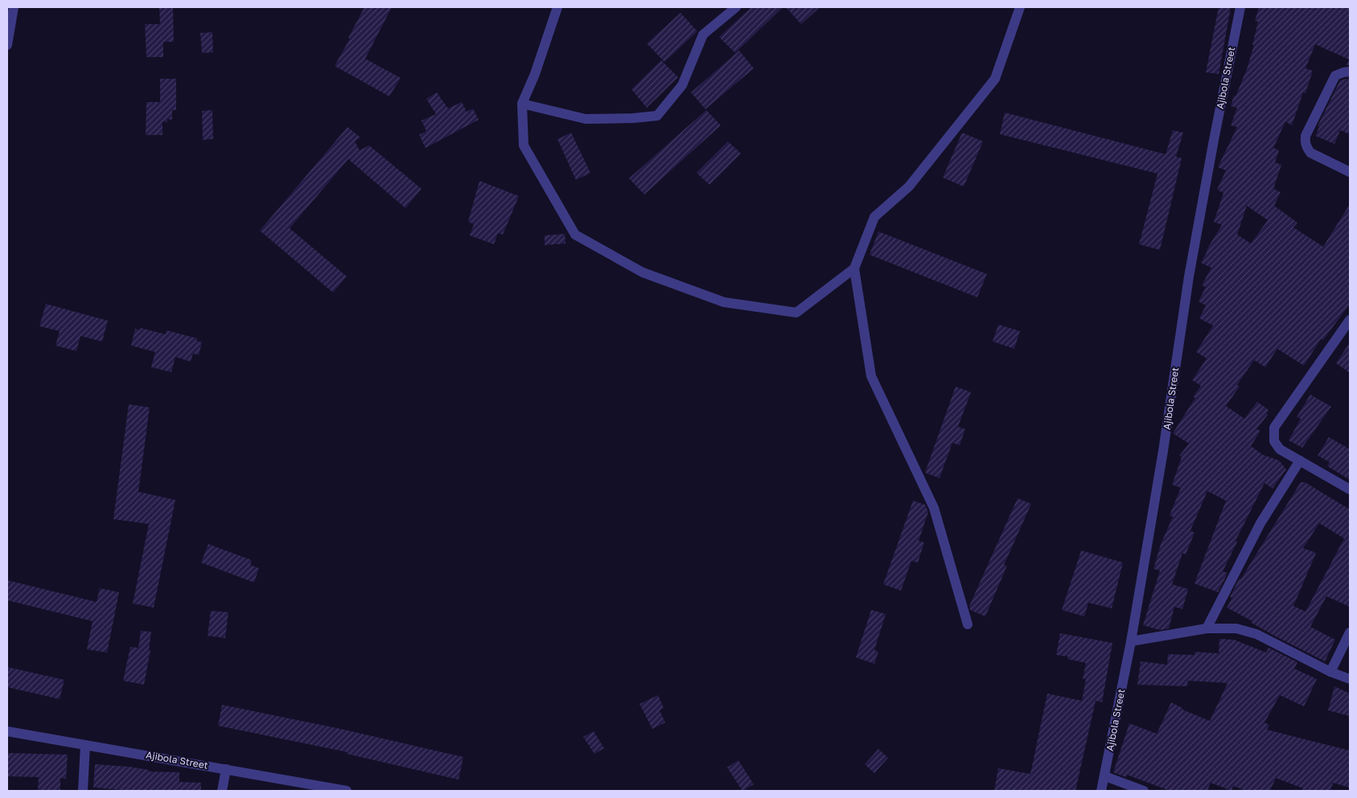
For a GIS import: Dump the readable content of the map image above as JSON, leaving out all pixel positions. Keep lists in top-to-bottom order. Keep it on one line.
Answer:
{"streets":{"street":["Ajibola Street"]}}
